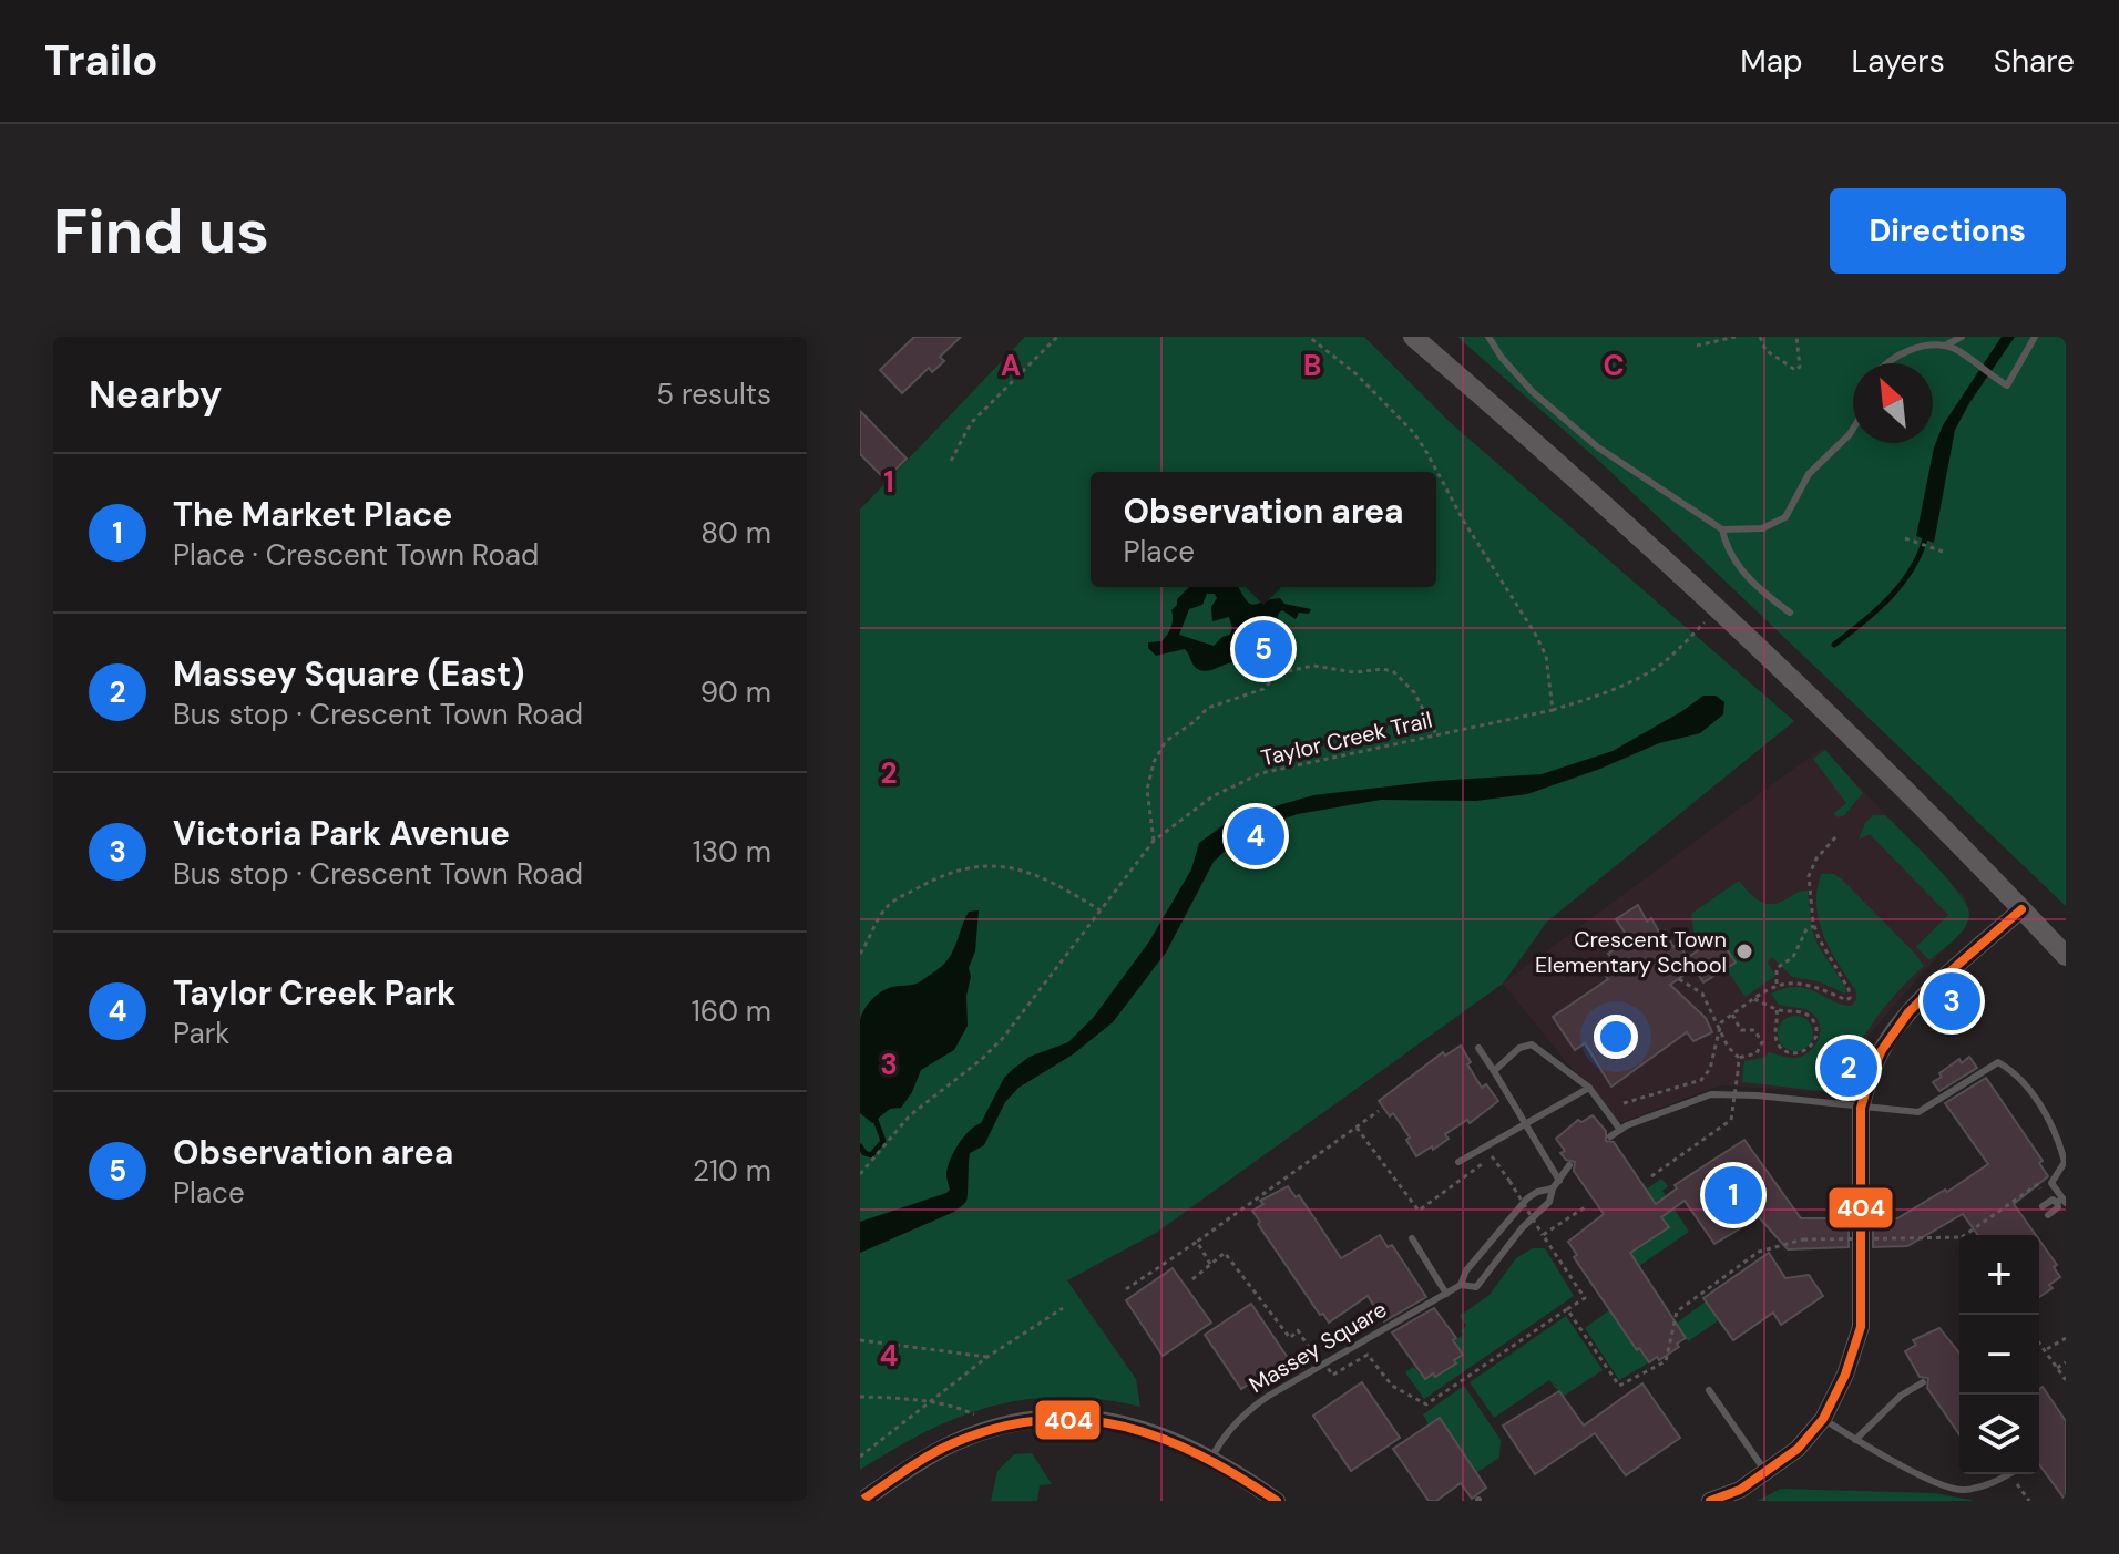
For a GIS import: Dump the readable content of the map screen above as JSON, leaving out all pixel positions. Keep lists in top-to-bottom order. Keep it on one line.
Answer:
{"streets":{"lane":["Massey Square"],"path":["Taylor Creek Trail"]},"places":["Crescent Town Elementary School"],"lines":["transit line 404"],"north":"top left","page":{"header":"Trailo","nav":["Map","Layers","Share"],"buttons":"Directions","title":"Find us","heading":["Nearby","5 results"],"list":[{"mark":"1","name":"The Market Place","note":"Place · Crescent Town Road","value":"80 m"},{"mark":"2","name":"Massey Square (East)","note":"Bus stop · Crescent Town Road","value":"90 m"},{"mark":"3","name":"Victoria Park Avenue","note":"Bus stop · Crescent Town Road","value":"130 m"},{"mark":"4","name":"Taylor Creek Park","note":"Park","value":"160 m"},{"mark":"5","name":"Observation area","note":"Place","value":"210 m"}],"popup":["Observation area","Place"],"pins":["5","4","3","2","1"],"map_buttons":["+","−"]},"grid":{"columns":["A","B","C"],"rows":["1","2","3","4"]}}
